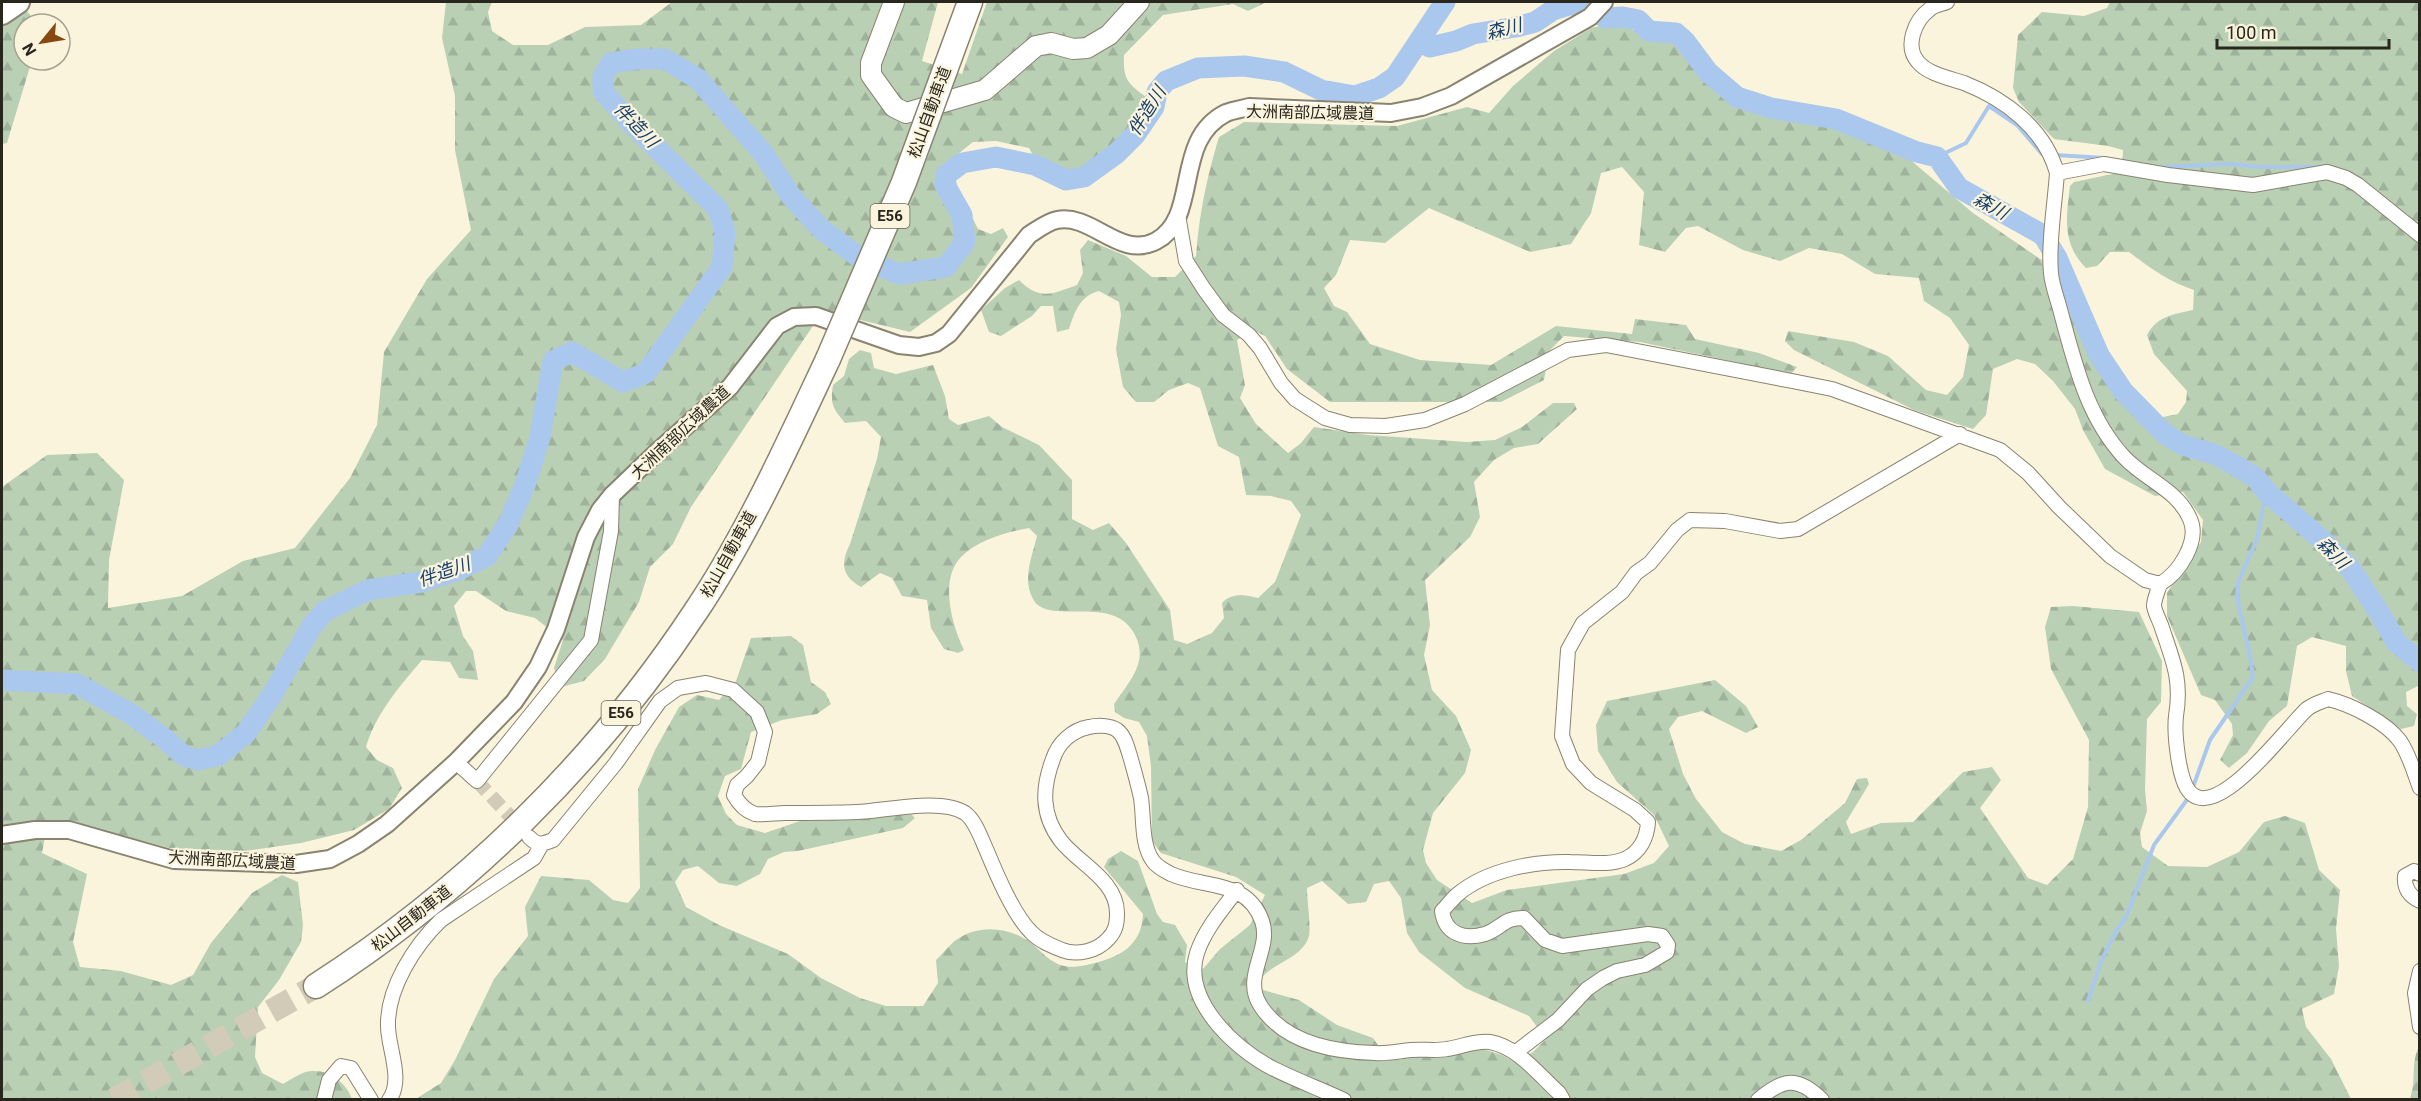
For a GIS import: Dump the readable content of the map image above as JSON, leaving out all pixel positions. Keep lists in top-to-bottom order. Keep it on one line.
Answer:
{"streets":{"highway":["松山自動車道","E56"],"street":["大洲南部広域農道"]},"water":["森川","伴造川"],"scale_bar":"100 m","north":"bottom left"}
